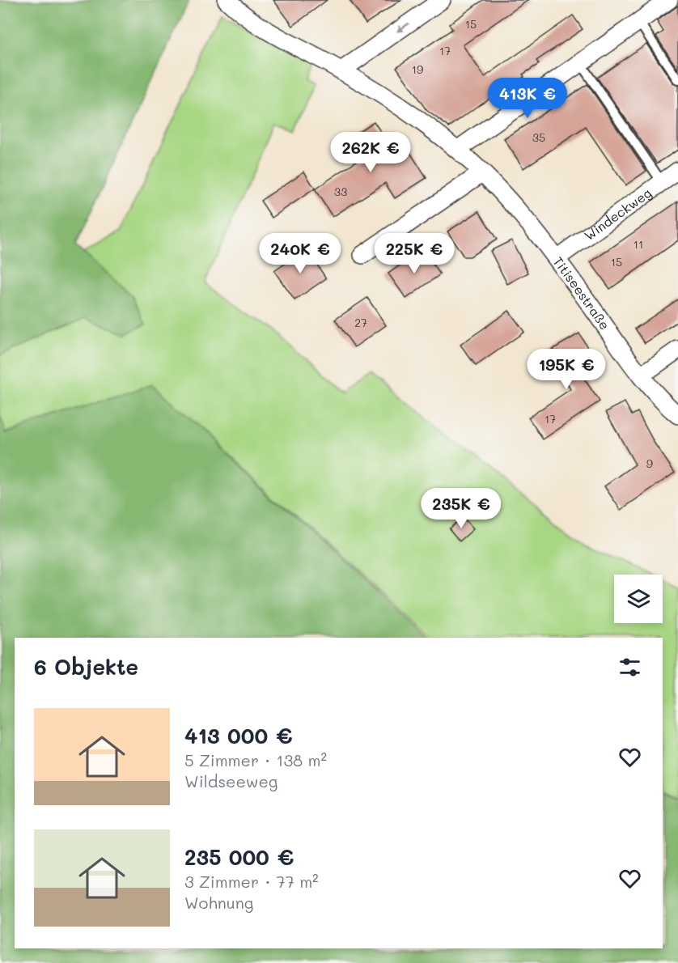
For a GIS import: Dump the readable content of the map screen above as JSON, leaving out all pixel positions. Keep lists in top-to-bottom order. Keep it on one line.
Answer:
{"streets":{"street":["Windeckweg","Titiseestraße"]},"crossings":[["Windeckweg","Titiseestraße"]],"house_numbers":["15","17","19","35","33","11","15","27","17","9"],"page":{"price":["413K €","262K €","240K €","225K €","195K €","235K €"],"heading":"6 Objekte","list":[{"name":"413 000 €","note":"5 Zimmer · 138 m² · Wildseeweg"},{"name":"235 000 €","note":"3 Zimmer · 77 m² · Wohnung"}]}}
